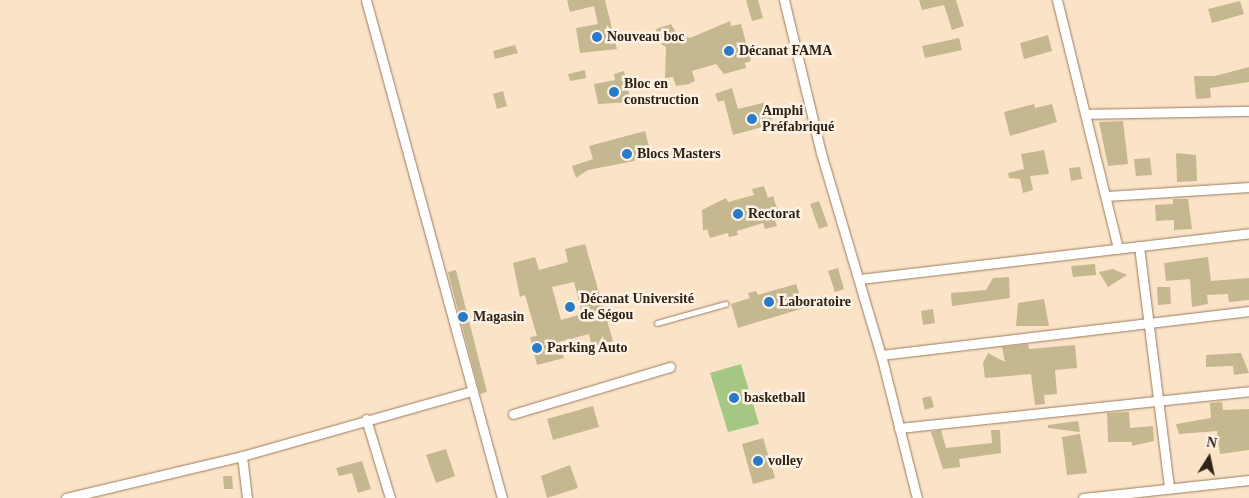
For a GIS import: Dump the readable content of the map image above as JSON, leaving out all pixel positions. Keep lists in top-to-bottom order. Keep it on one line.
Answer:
{"places":["Nouveau boc","Décanat FAMA","Bloc en construction","Amphi Préfabriqué","Blocs Masters","Rectorat","Laboratoire","Décanat Université de Ségou","Magasin","Parking Auto","basketball","volley"],"north":"top"}
